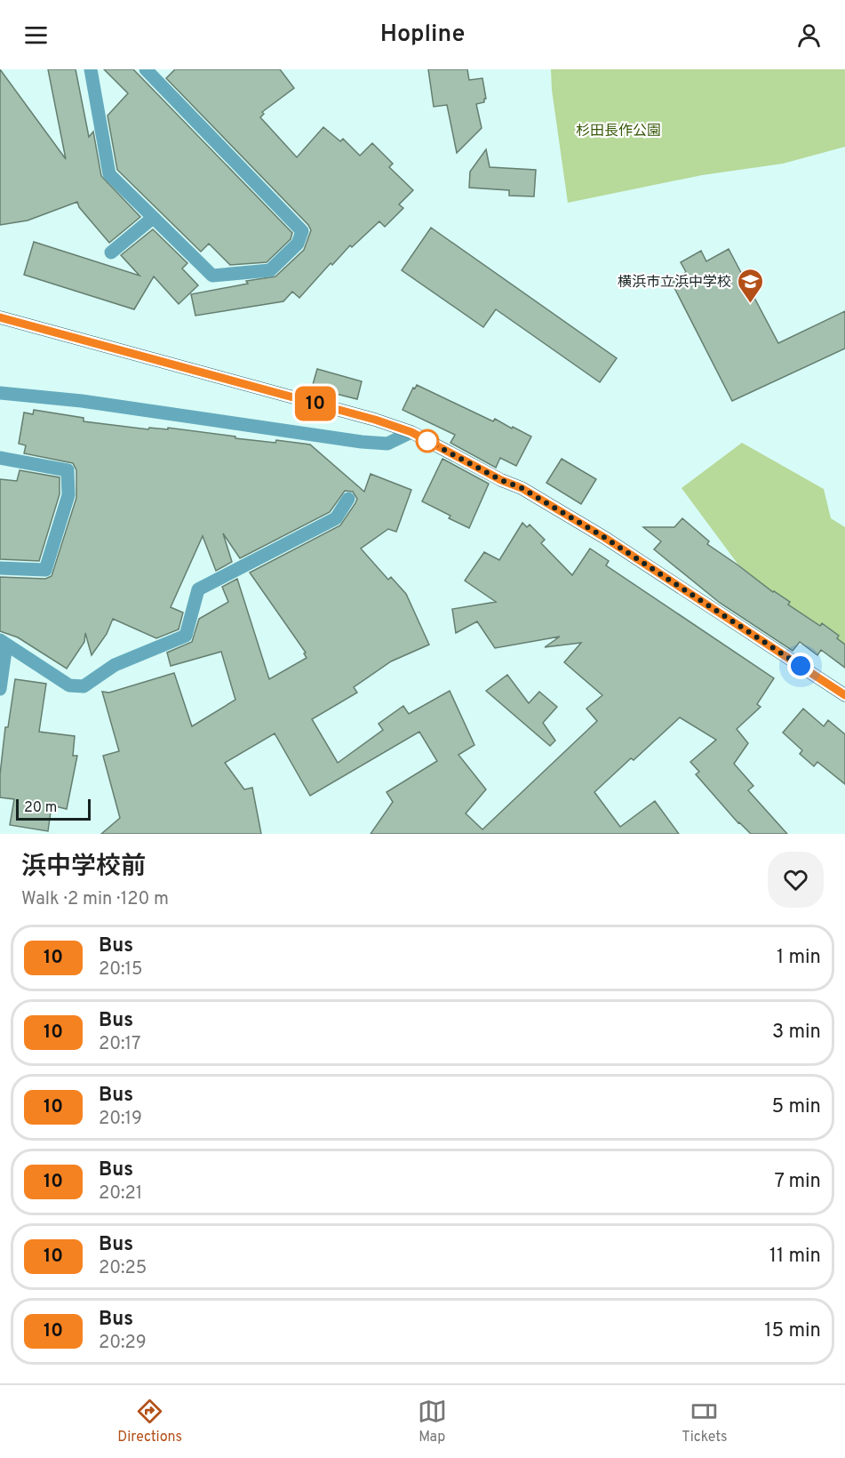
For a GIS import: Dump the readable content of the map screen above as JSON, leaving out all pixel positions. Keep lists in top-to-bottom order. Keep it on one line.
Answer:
{"parks":["杉田長作公園"],"places":{"school or university":["横浜市立浜中学校"]},"lines":["bus line 10"],"scale_bar":"20 m","page":{"header":"Hopline","on_map":"10","scale":"20 m","heading":["浜中学校前","Walk · 2 min · 120 m"],"list":[{"mark":"10","name":"Bus","note":"20:15","value":"1 min"},{"mark":"10","name":"Bus","note":"20:17","value":"3 min"},{"mark":"10","name":"Bus","note":"20:19","value":"5 min"},{"mark":"10","name":"Bus","note":"20:21","value":"7 min"},{"mark":"10","name":"Bus","note":"20:25","value":"11 min"},{"mark":"10","name":"Bus","note":"20:29","value":"15 min"}],"tabs":["Directions","Map","Tickets"]}}
